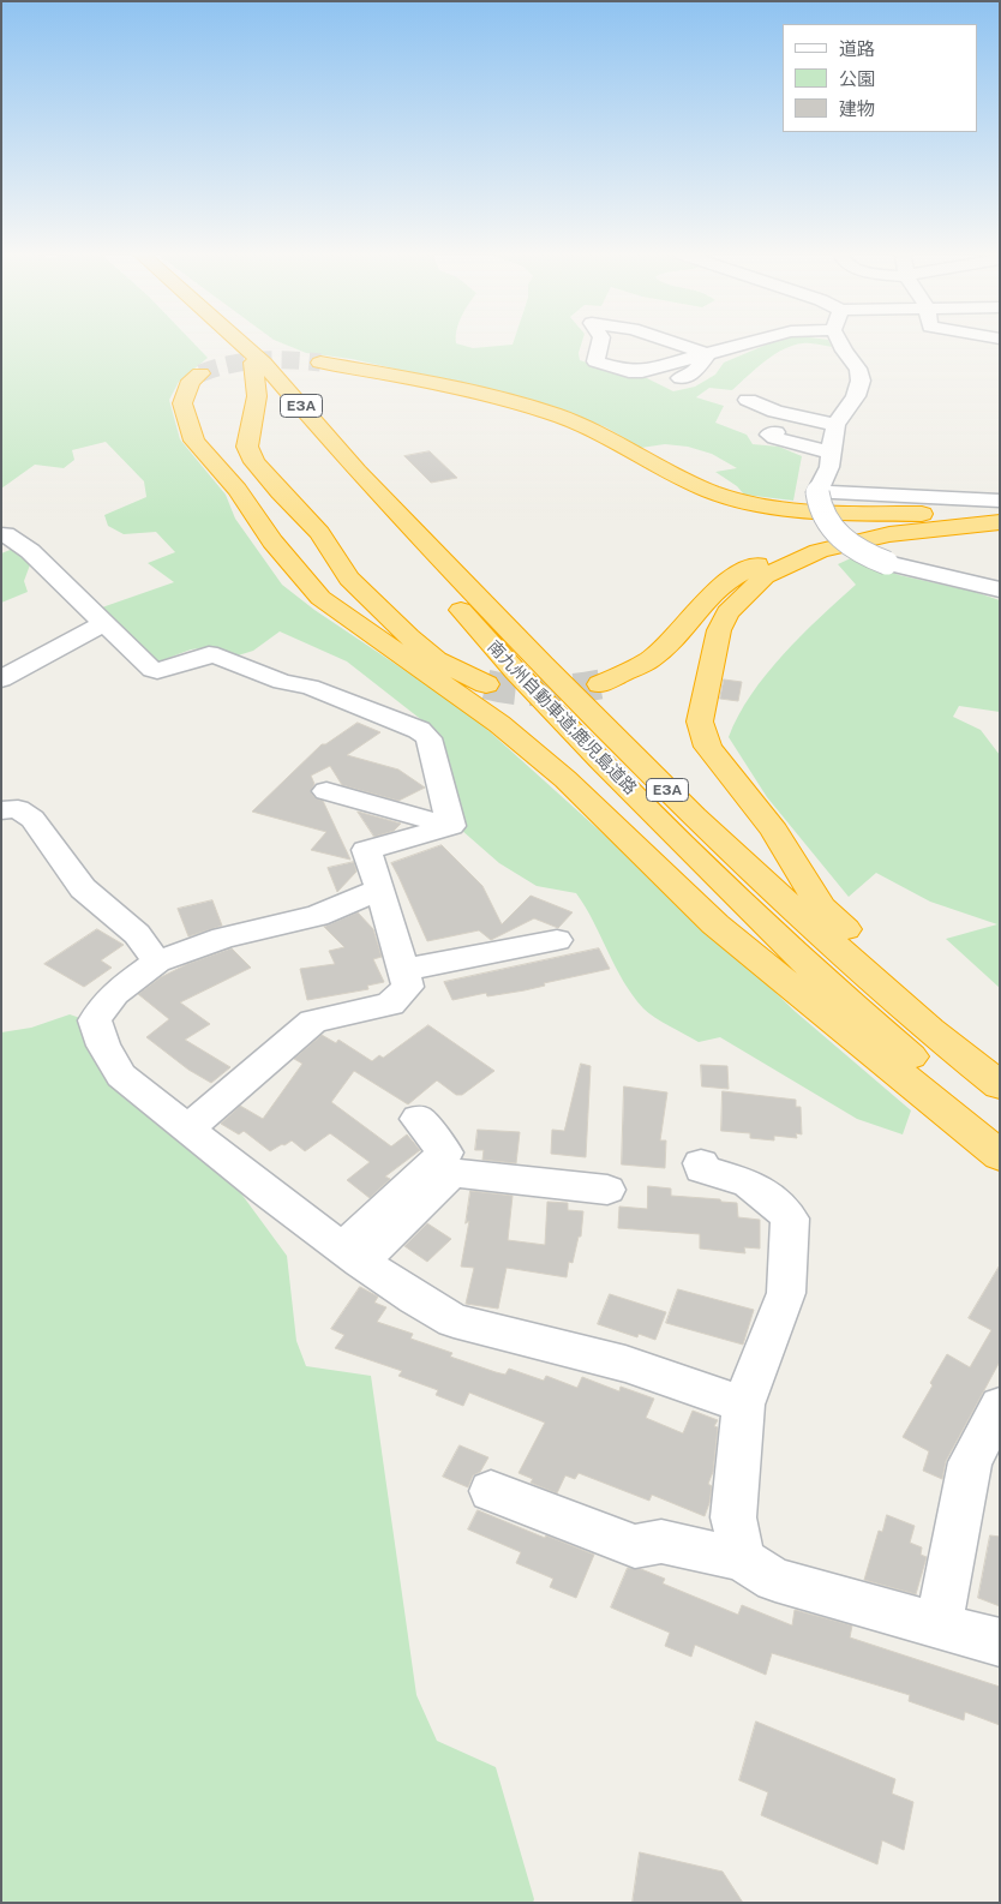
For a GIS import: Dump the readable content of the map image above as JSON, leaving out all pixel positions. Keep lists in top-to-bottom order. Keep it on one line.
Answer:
{"streets":{"highway":["E3A","南九州自動車道;鹿児島道路"]},"legend":["道路","公園","建物"]}
